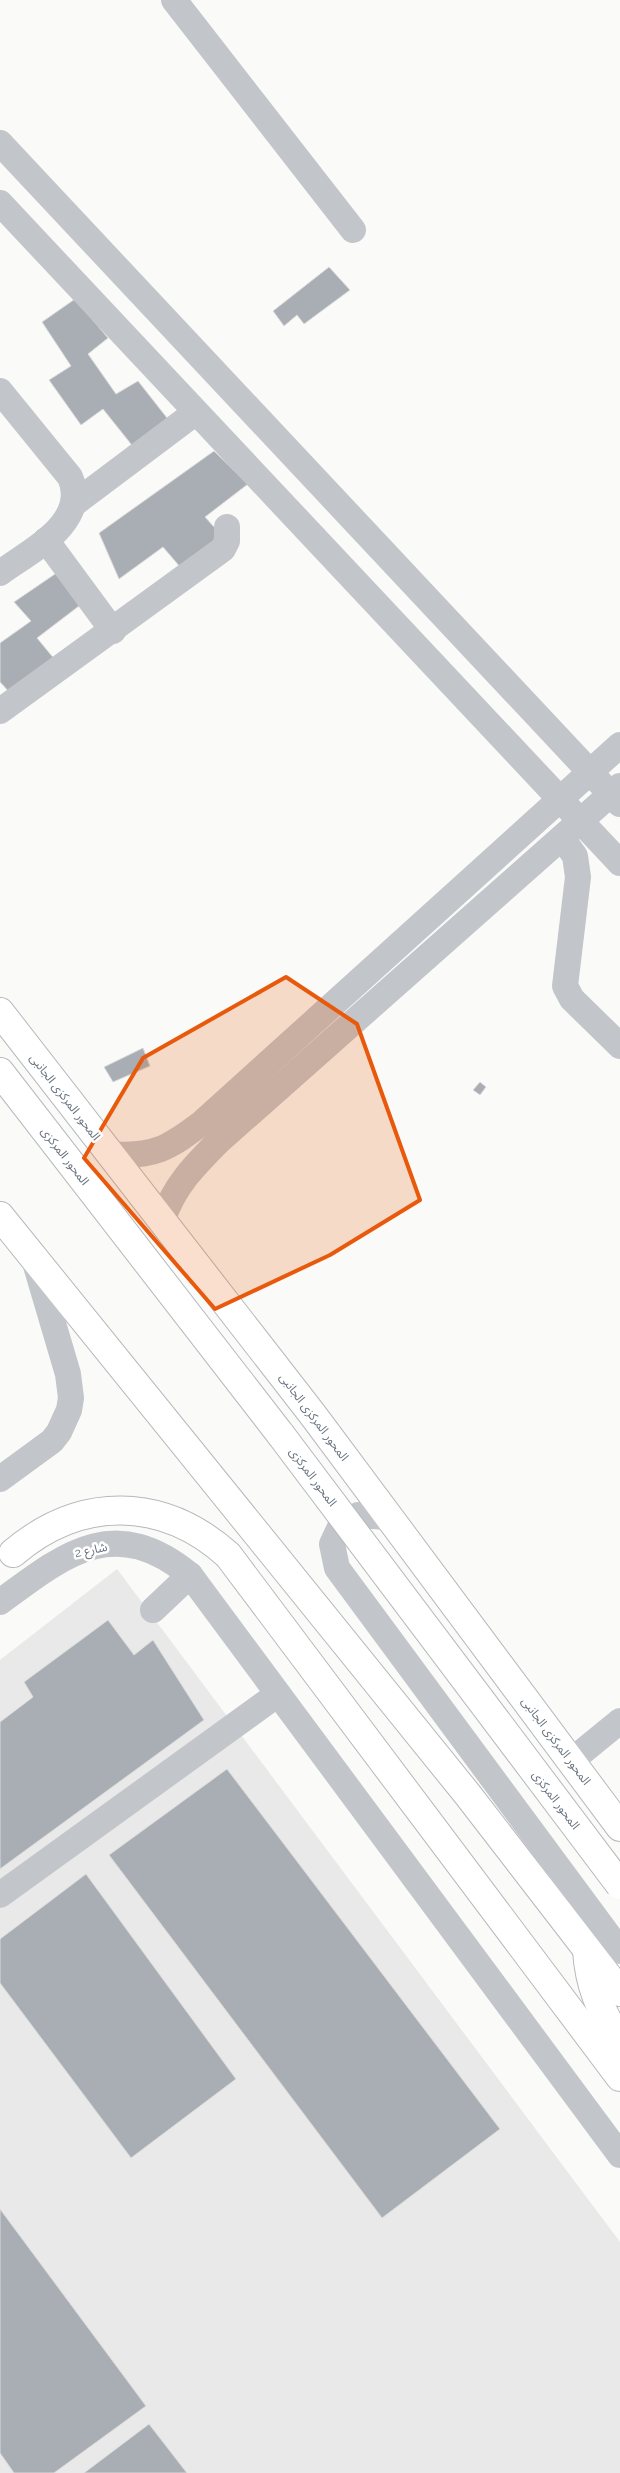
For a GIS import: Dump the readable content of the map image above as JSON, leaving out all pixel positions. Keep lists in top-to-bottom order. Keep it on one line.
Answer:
{"streets":{"main road":["المحور المركزى الجانبى","المحور المركزى"],"street":["شارع 2"]}}
